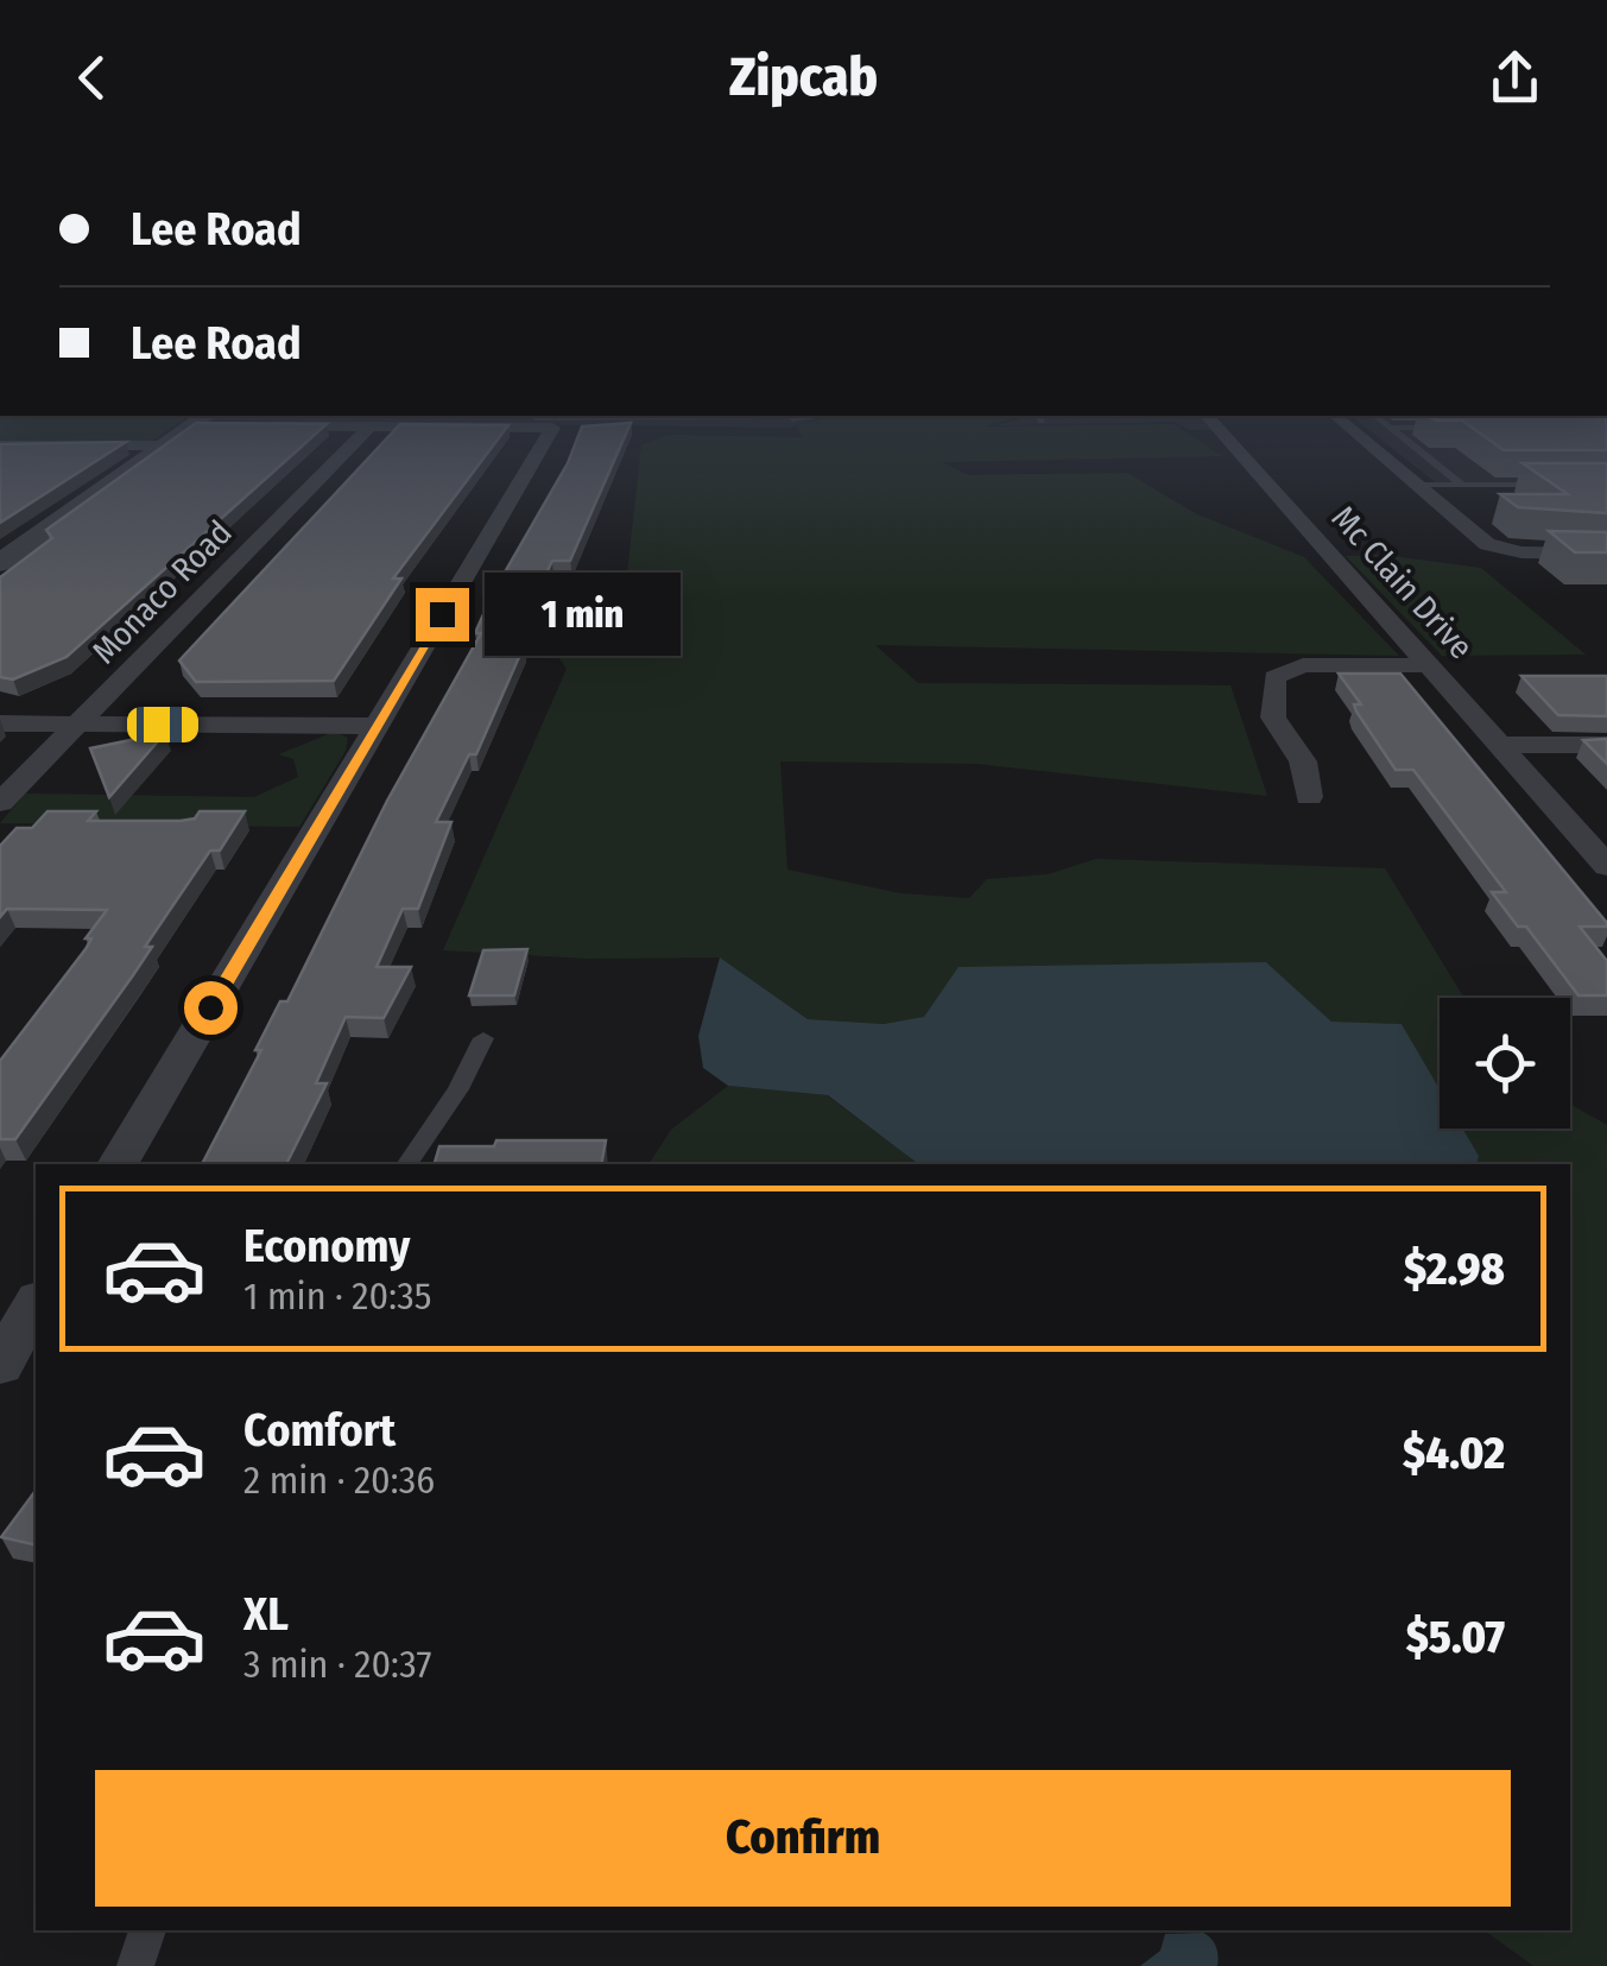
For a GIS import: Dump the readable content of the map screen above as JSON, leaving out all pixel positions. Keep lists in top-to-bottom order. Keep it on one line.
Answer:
{"streets":{"street":["Mc Clain Drive","Monaco Road"]},"page":{"header":"Zipcab","banner":["Lee Road","Lee Road"],"bubble":"1 min","list":[{"name":"Economy","note":"1 min · 20:35","value":"$2.98"},{"name":"Comfort","note":"2 min · 20:36","value":"$4.02"},{"name":"XL","note":"3 min · 20:37","value":"$5.07"}],"buttons":"Confirm"}}
